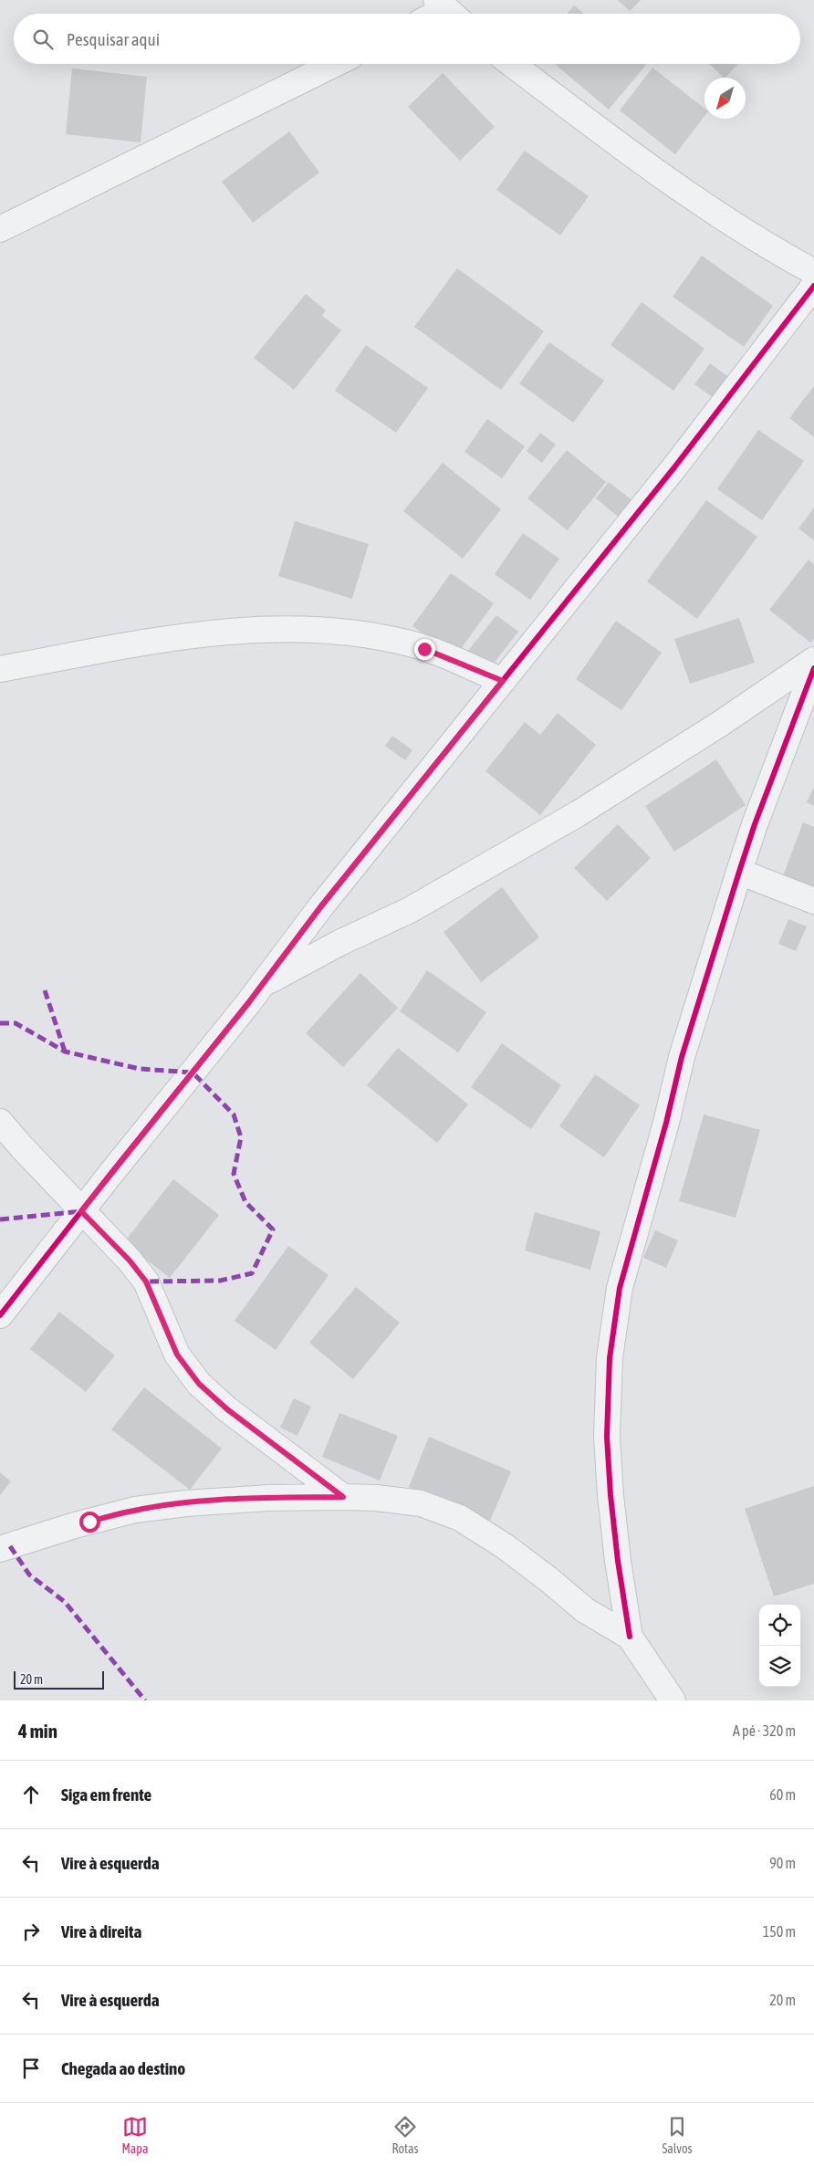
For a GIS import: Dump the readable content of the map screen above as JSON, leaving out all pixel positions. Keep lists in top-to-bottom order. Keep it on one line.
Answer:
{"scale_bar":"20 m","north":"bottom left","page":{"search":"Pesquisar aqui","scale":"20 m","heading":["4 min","A pé · 320 m"],"list":[["Siga em frente","60 m"],["Vire à esquerda","90 m"],["Vire à direita","150 m"],["Vire à esquerda","20 m"],"Chegada ao destino"],"nav":["Mapa","Rotas","Salvos"]}}
